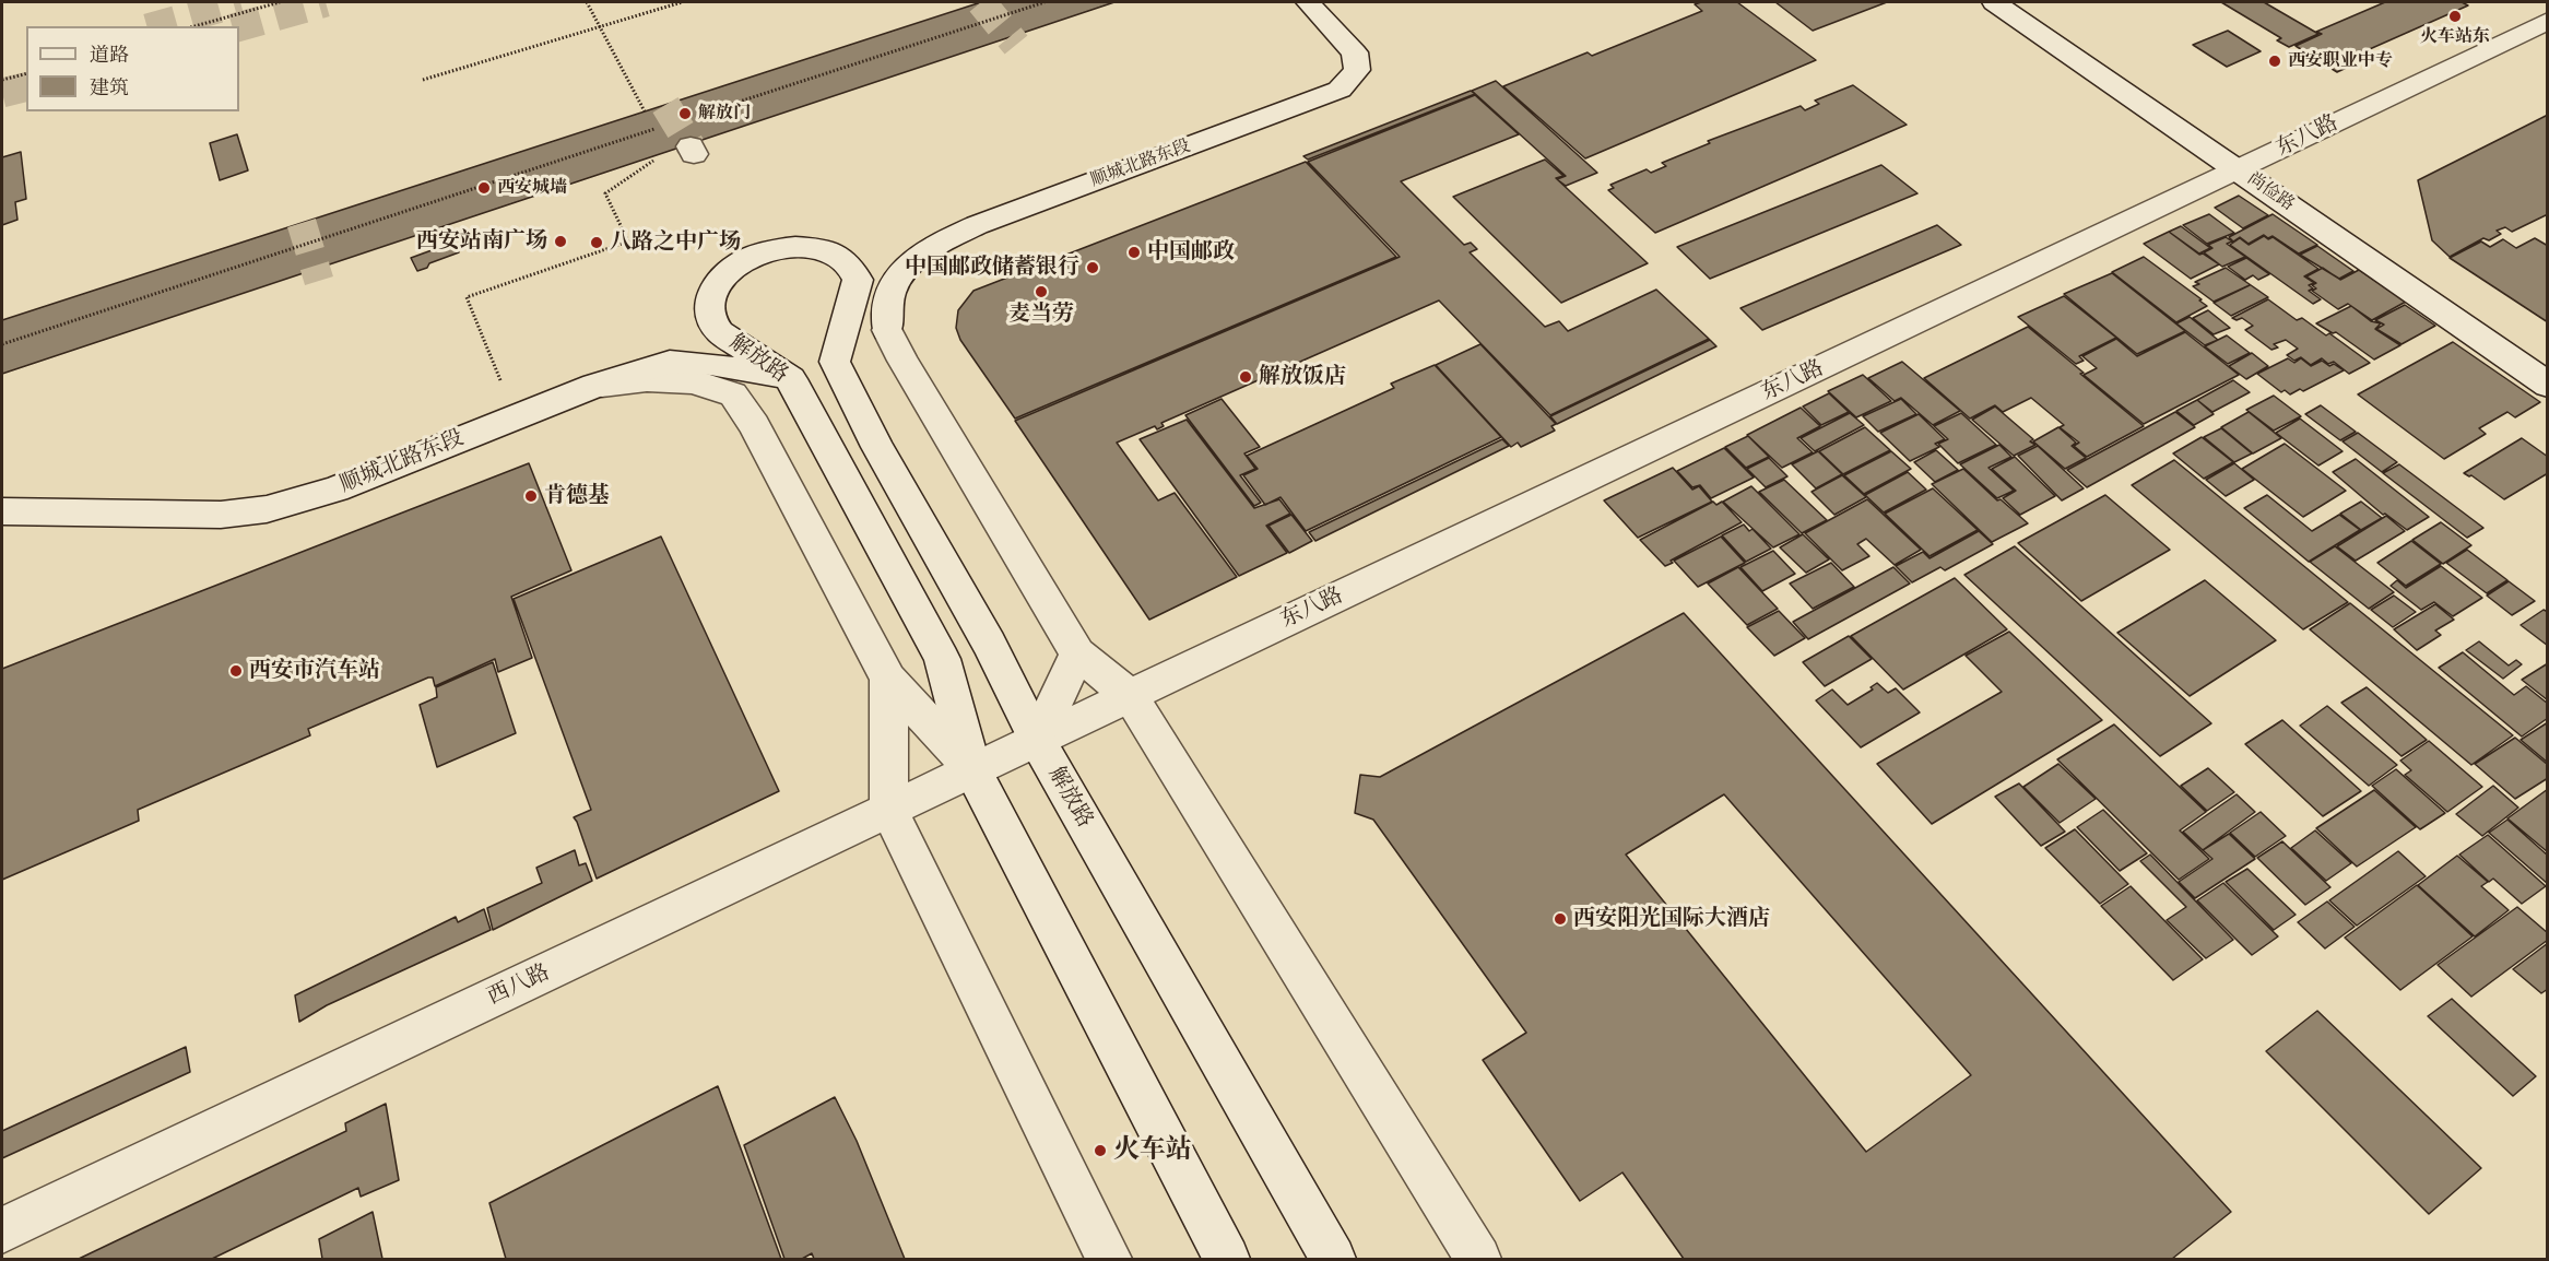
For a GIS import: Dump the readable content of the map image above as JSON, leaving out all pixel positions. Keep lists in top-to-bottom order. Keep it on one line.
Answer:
{"streets":{"street":["东八路","顺城北路东段","尚俭路","解放路","西八路"]},"crossings":[["东八路","尚俭路"],["东八路","解放路"],["东八路","西八路"],["顺城北路东段","解放路"],["解放路","西八路"]],"places":["火车站东","西安职业中专","解放门","西安城墙","西安站南广场","八路之中广场","中国邮政","中国邮政储蓄银行","麦当劳","解放饭店","肯德基","西安市汽车站","西安阳光国际大酒店","火车站"],"legend":["道路","建筑"]}
